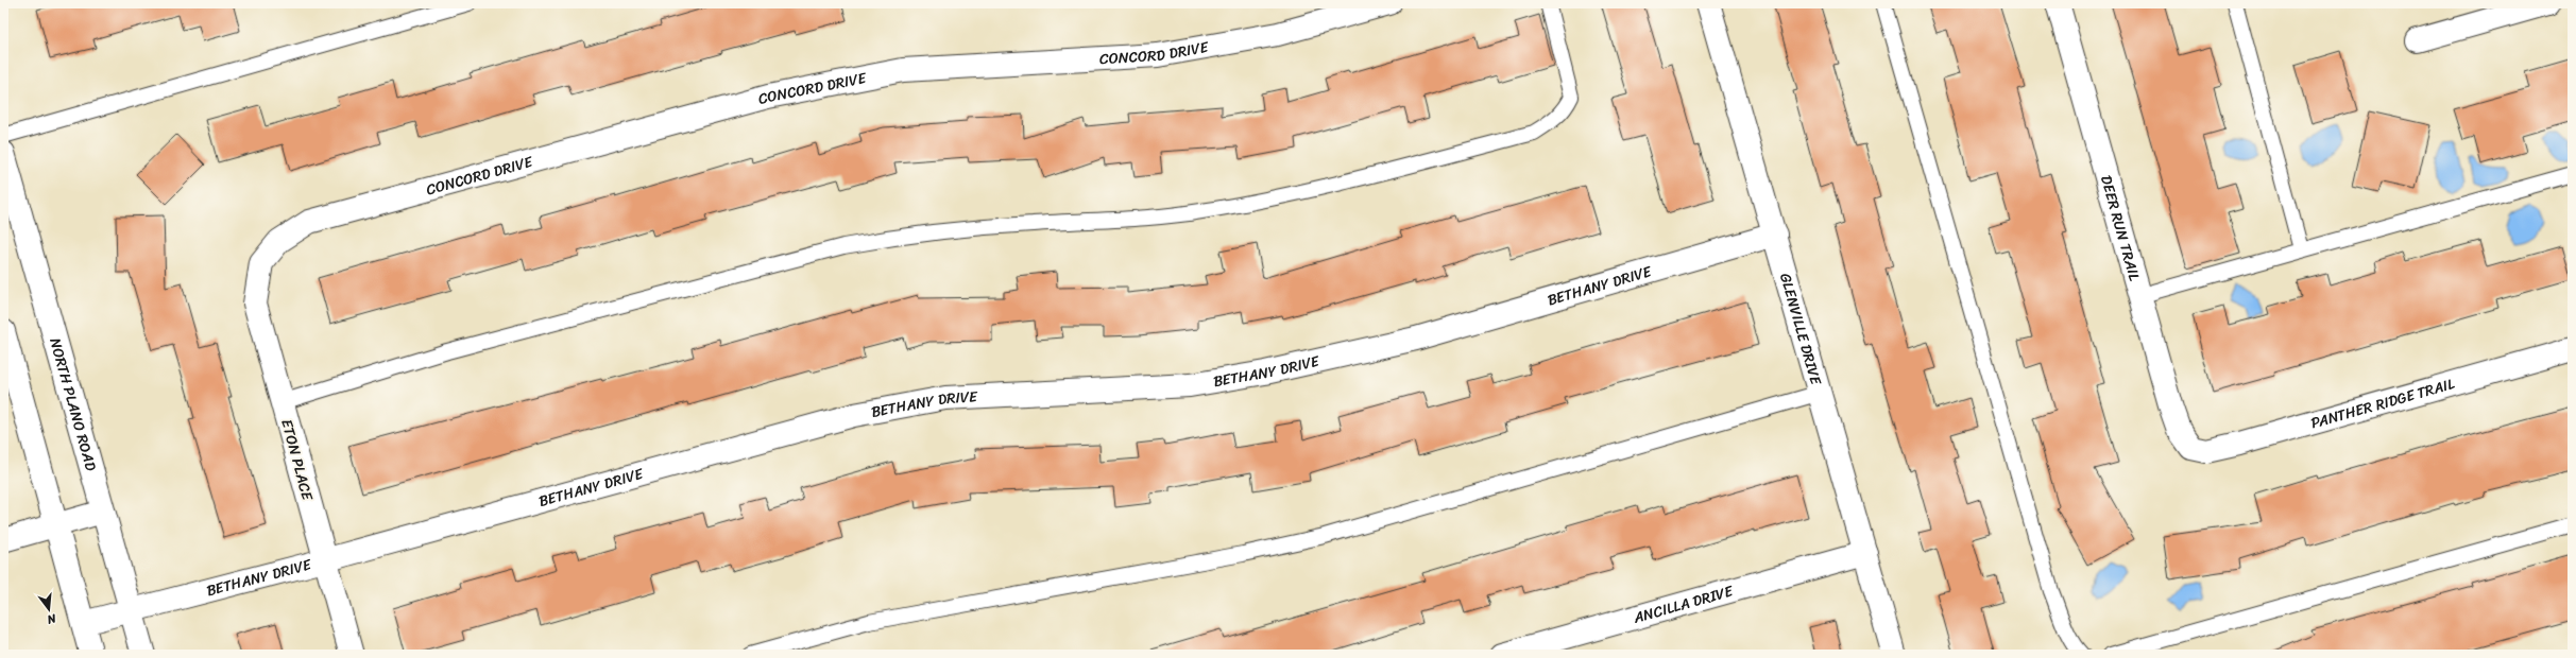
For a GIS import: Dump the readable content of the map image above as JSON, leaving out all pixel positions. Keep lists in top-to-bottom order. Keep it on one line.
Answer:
{"streets":{"street":["CONCORD DRIVE","DEER RUN TRAIL","BETHANY DRIVE","GLENVILLE DRIVE","PANTHER RIDGE TRAIL","NORTH PLANO ROAD","ETON PLACE","ANCILLA DRIVE"]},"crossings":[["CONCORD DRIVE","ETON PLACE"],["DEER RUN TRAIL","PANTHER RIDGE TRAIL"],["BETHANY DRIVE","GLENVILLE DRIVE"],["BETHANY DRIVE","NORTH PLANO ROAD"],["BETHANY DRIVE","ETON PLACE"],["GLENVILLE DRIVE","ANCILLA DRIVE"]],"north":"bottom"}
